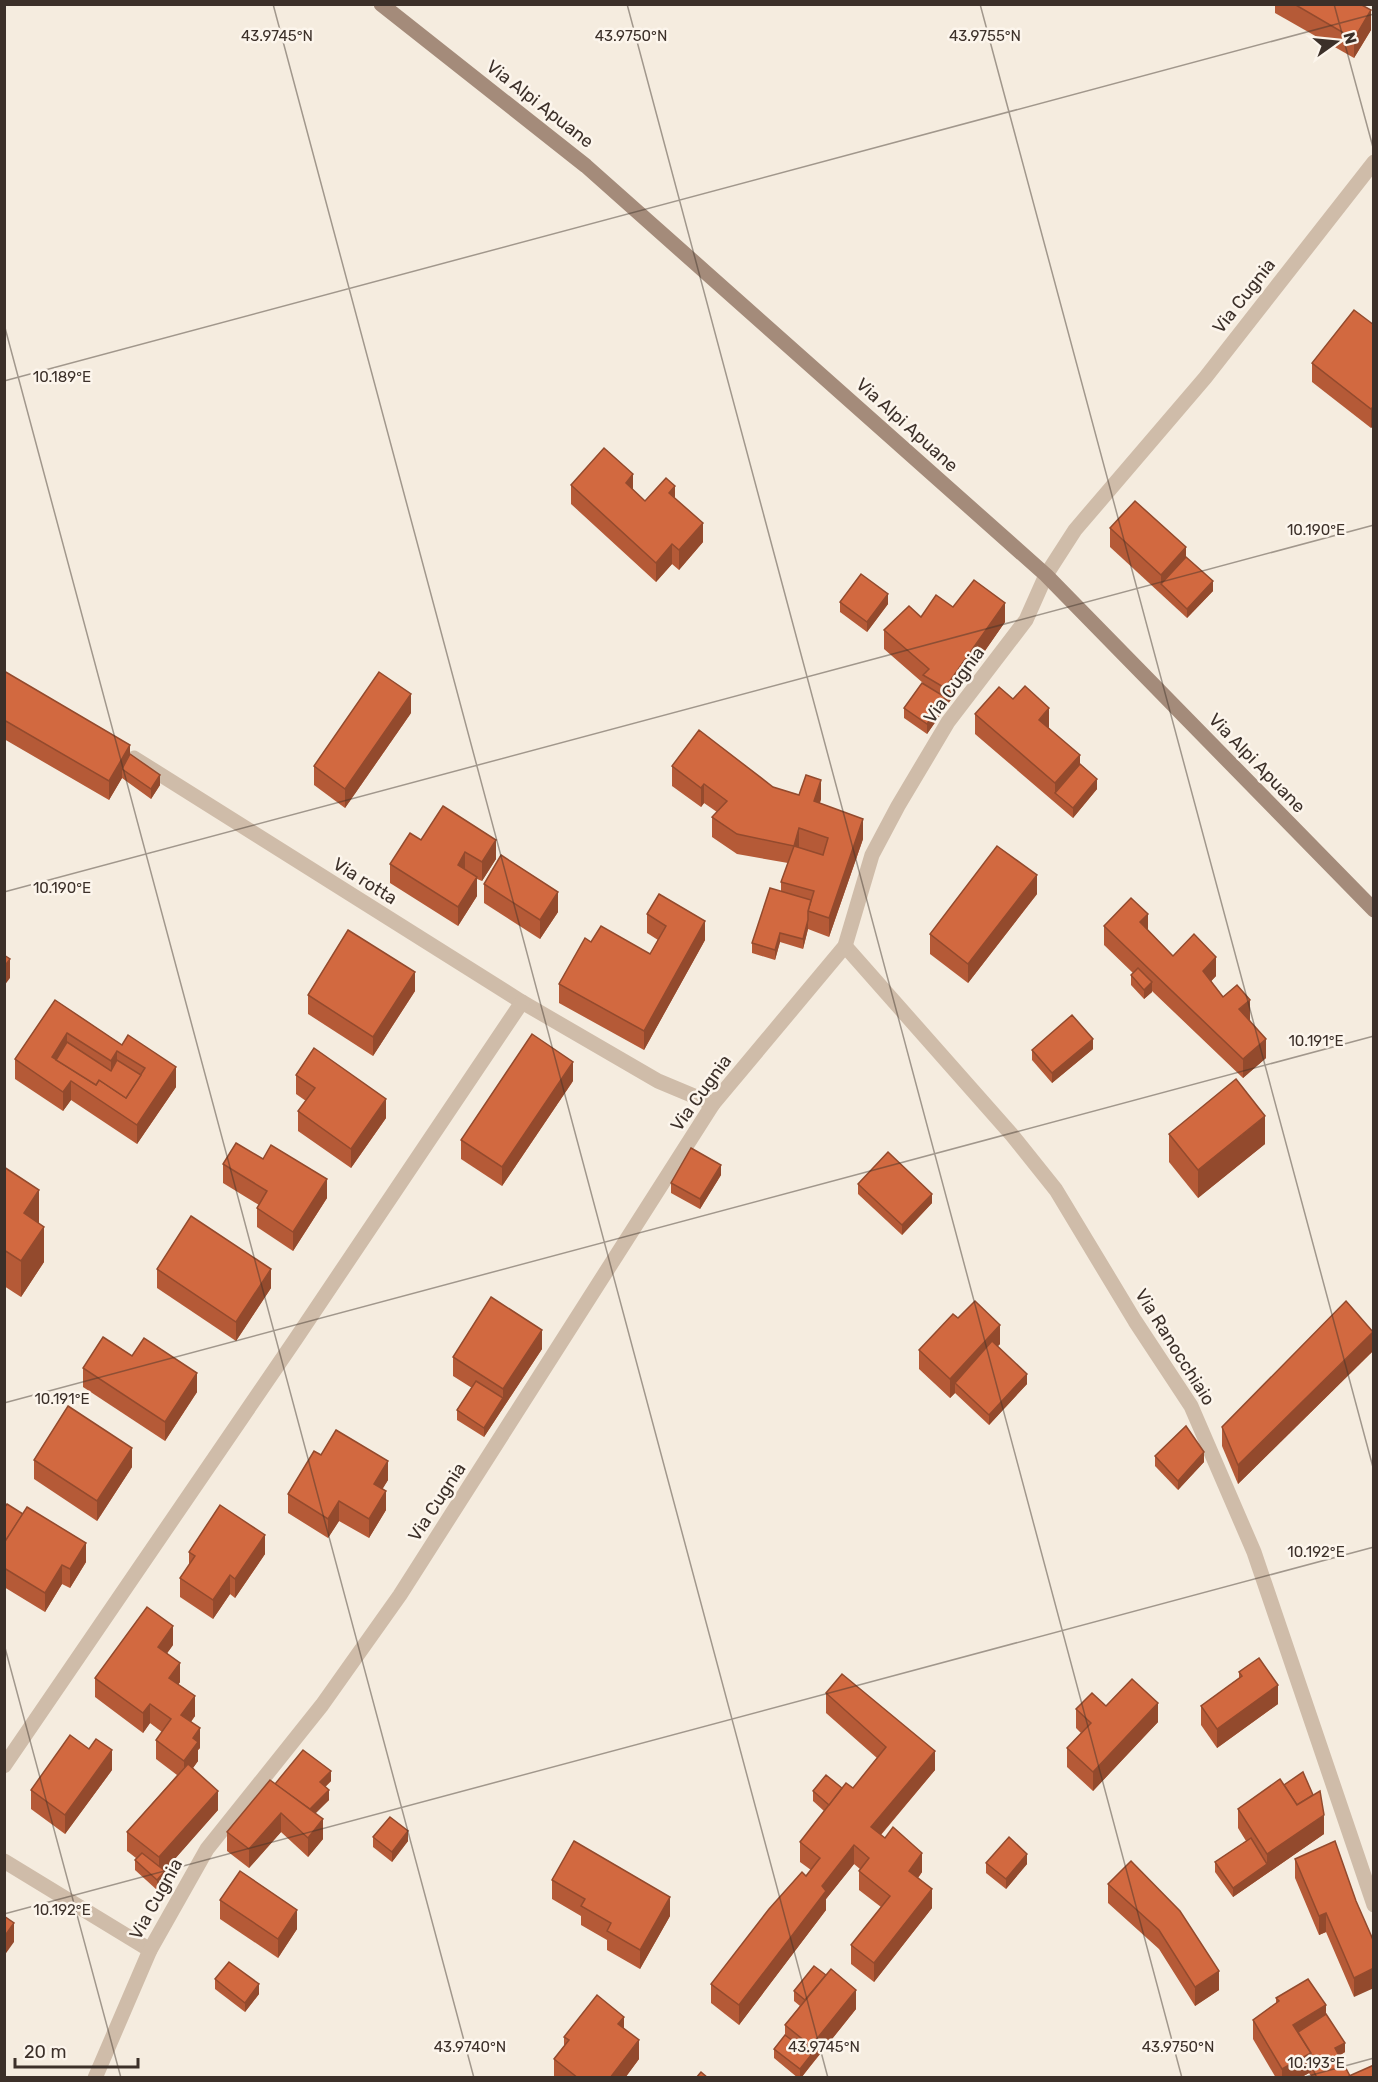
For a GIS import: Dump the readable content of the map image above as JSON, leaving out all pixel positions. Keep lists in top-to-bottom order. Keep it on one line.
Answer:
{"streets":{"main road":["Via Alpi Apuane"],"street":["Via Cugnia","Via rotta","Via Ranocchiaio"]},"crossings":[["Via Alpi Apuane","Via Cugnia"],["Via Cugnia","Via rotta"],["Via Cugnia","Via Ranocchiaio"]],"scale_bar":"20 m","north":"right","coordinates":["43.9745°N","43.9755°N","43.9750°N","10.189°E","10.190°E","10.191°E","10.192°E","43.9740°N","10.193°E"]}
